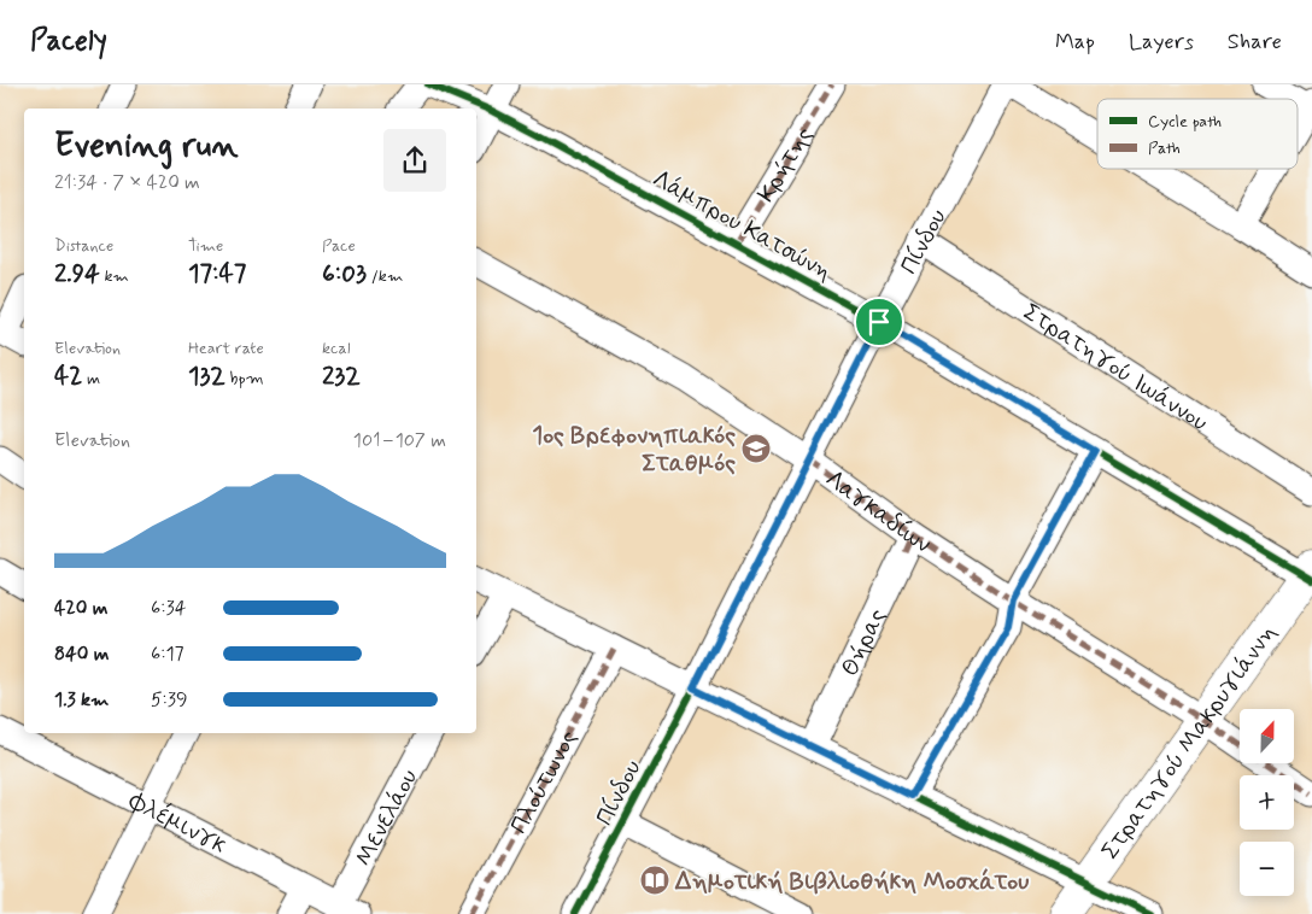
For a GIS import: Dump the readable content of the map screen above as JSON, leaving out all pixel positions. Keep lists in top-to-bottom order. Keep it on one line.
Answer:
{"streets":{"main road":["Στρατηγού Μακρυγιάννη"],"street":["Κρήτης","Λάμπρου Κατσώνη","Πίνδου","Στρατηγού Ιωάννου","Λαγκαδίων","Θήρας","Πλούτωνος","Μενελάου","Φλέμινγκ"]},"crossings":[["Κρήτης","Λάμπρου Κατσώνη"],["Λάμπρου Κατσώνη","Πίνδου"],["Λάμπρου Κατσώνη","Στρατηγού Μακρυγιάννη"],["Πίνδου","Στρατηγού Ιωάννου"],["Πίνδου","Λαγκαδίων"],["Λαγκαδίων","Θήρας"],["Λαγκαδίων","Στρατηγού Μακρυγιάννη"],["Μενελάου","Φλέμινγκ"]],"places":{"school or university":["1ος Βρεφονηπιακός Σταθμός"],"library":["Δημοτική Βιβλιοθήκη Μοσχάτου"]},"legend":["Cycle path","Path"],"north":"top","page":{"header":"Pacely","nav":["Map","Layers","Share"],"heading":["Evening run","21:34 · 7 × 420 m"],"stats":[["Distance","2.94 km"],["Time","17:47"],["Pace","6:03 /km"],["Elevation","42 m"],["Heart rate","132 bpm"],["kcal","232"]],"chart":["Elevation","101–107 m"],"list":[{"name":"420 m","note":"6:34"},{"name":"840 m","note":"6:17"},{"name":"1.3 km","note":"5:39"}],"map_buttons":["+","−"]}}
